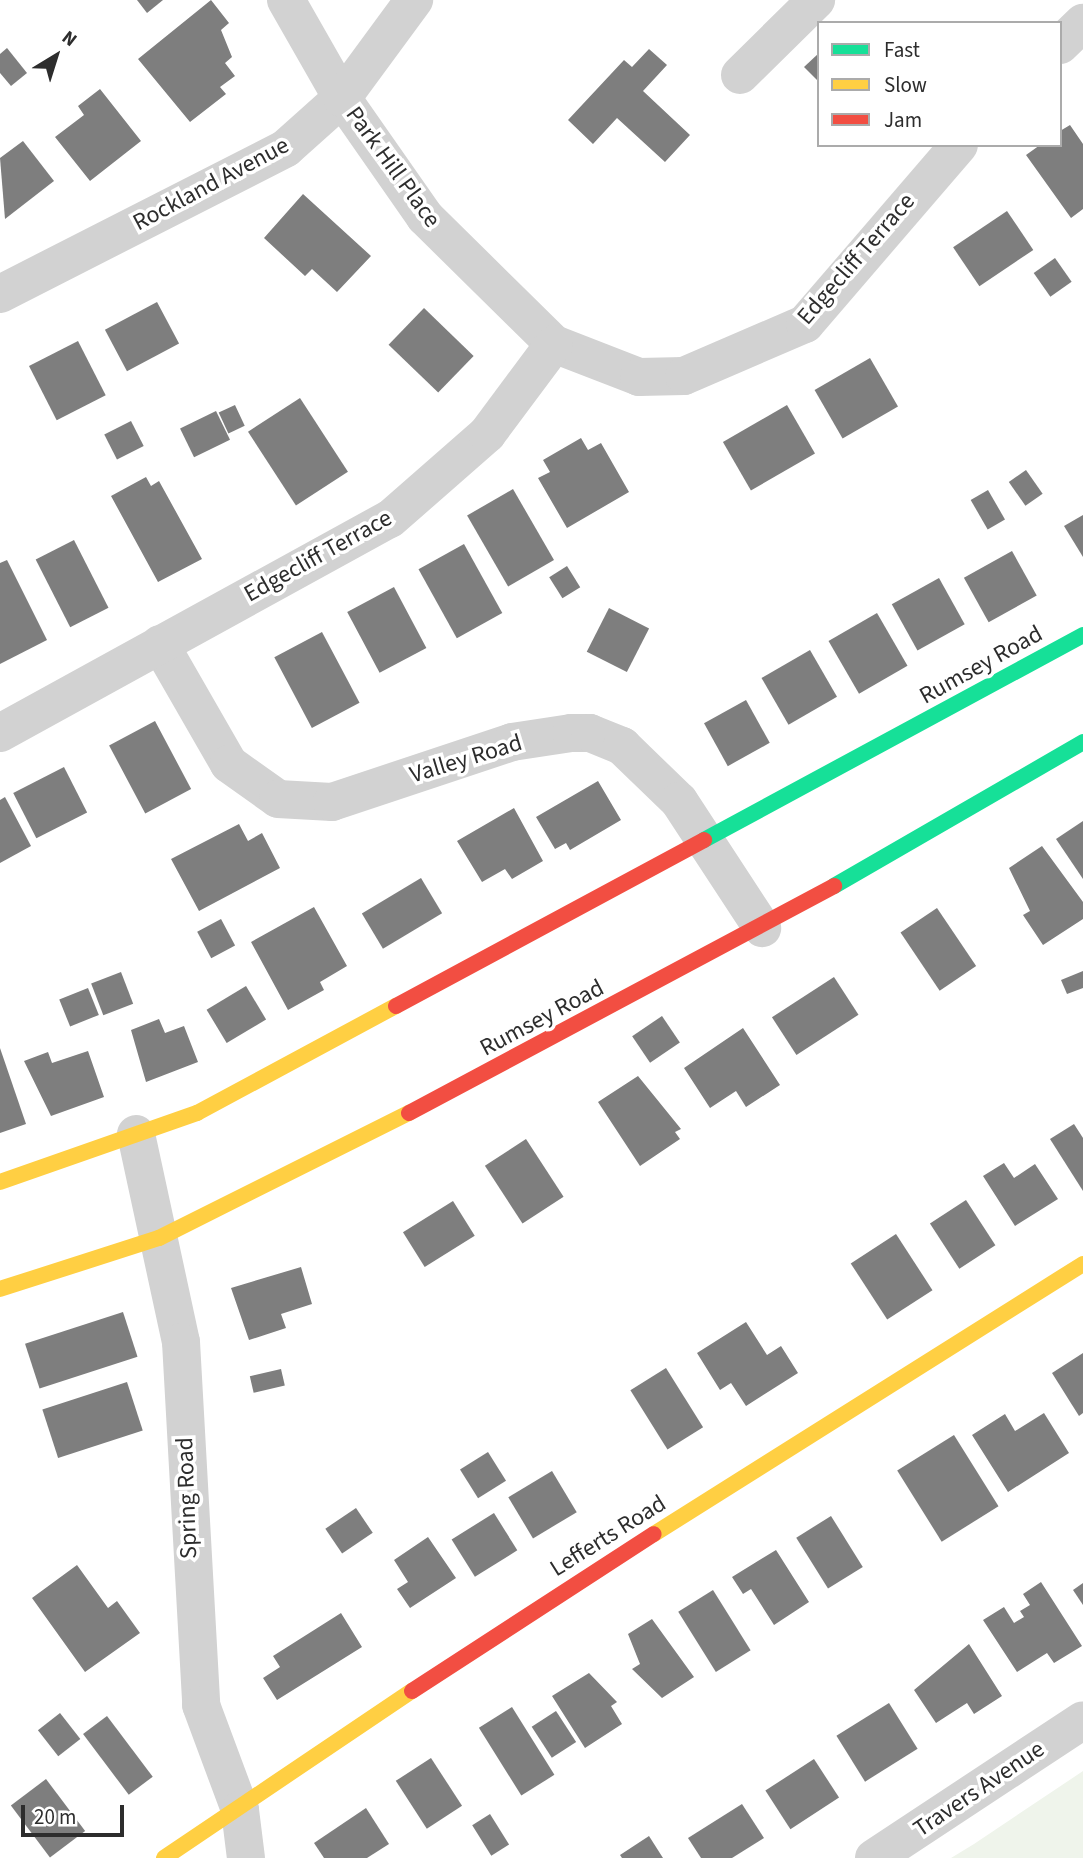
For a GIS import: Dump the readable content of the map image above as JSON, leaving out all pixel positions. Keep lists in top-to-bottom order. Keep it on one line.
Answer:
{"streets":{"street":["Park Hill Place","Rockland Avenue","Edgecliff Terrace","Rumsey Road","Valley Road","Spring Road","Lefferts Road","Travers Avenue"]},"crossings":[["Park Hill Place","Rockland Avenue"],["Park Hill Place","Edgecliff Terrace"],["Edgecliff Terrace","Valley Road"],["Rumsey Road","Valley Road"],["Rumsey Road","Spring Road"],["Spring Road","Lefferts Road"]],"legend":["Fast","Slow","Jam"],"scale_bar":"20 m","north":"top right"}
